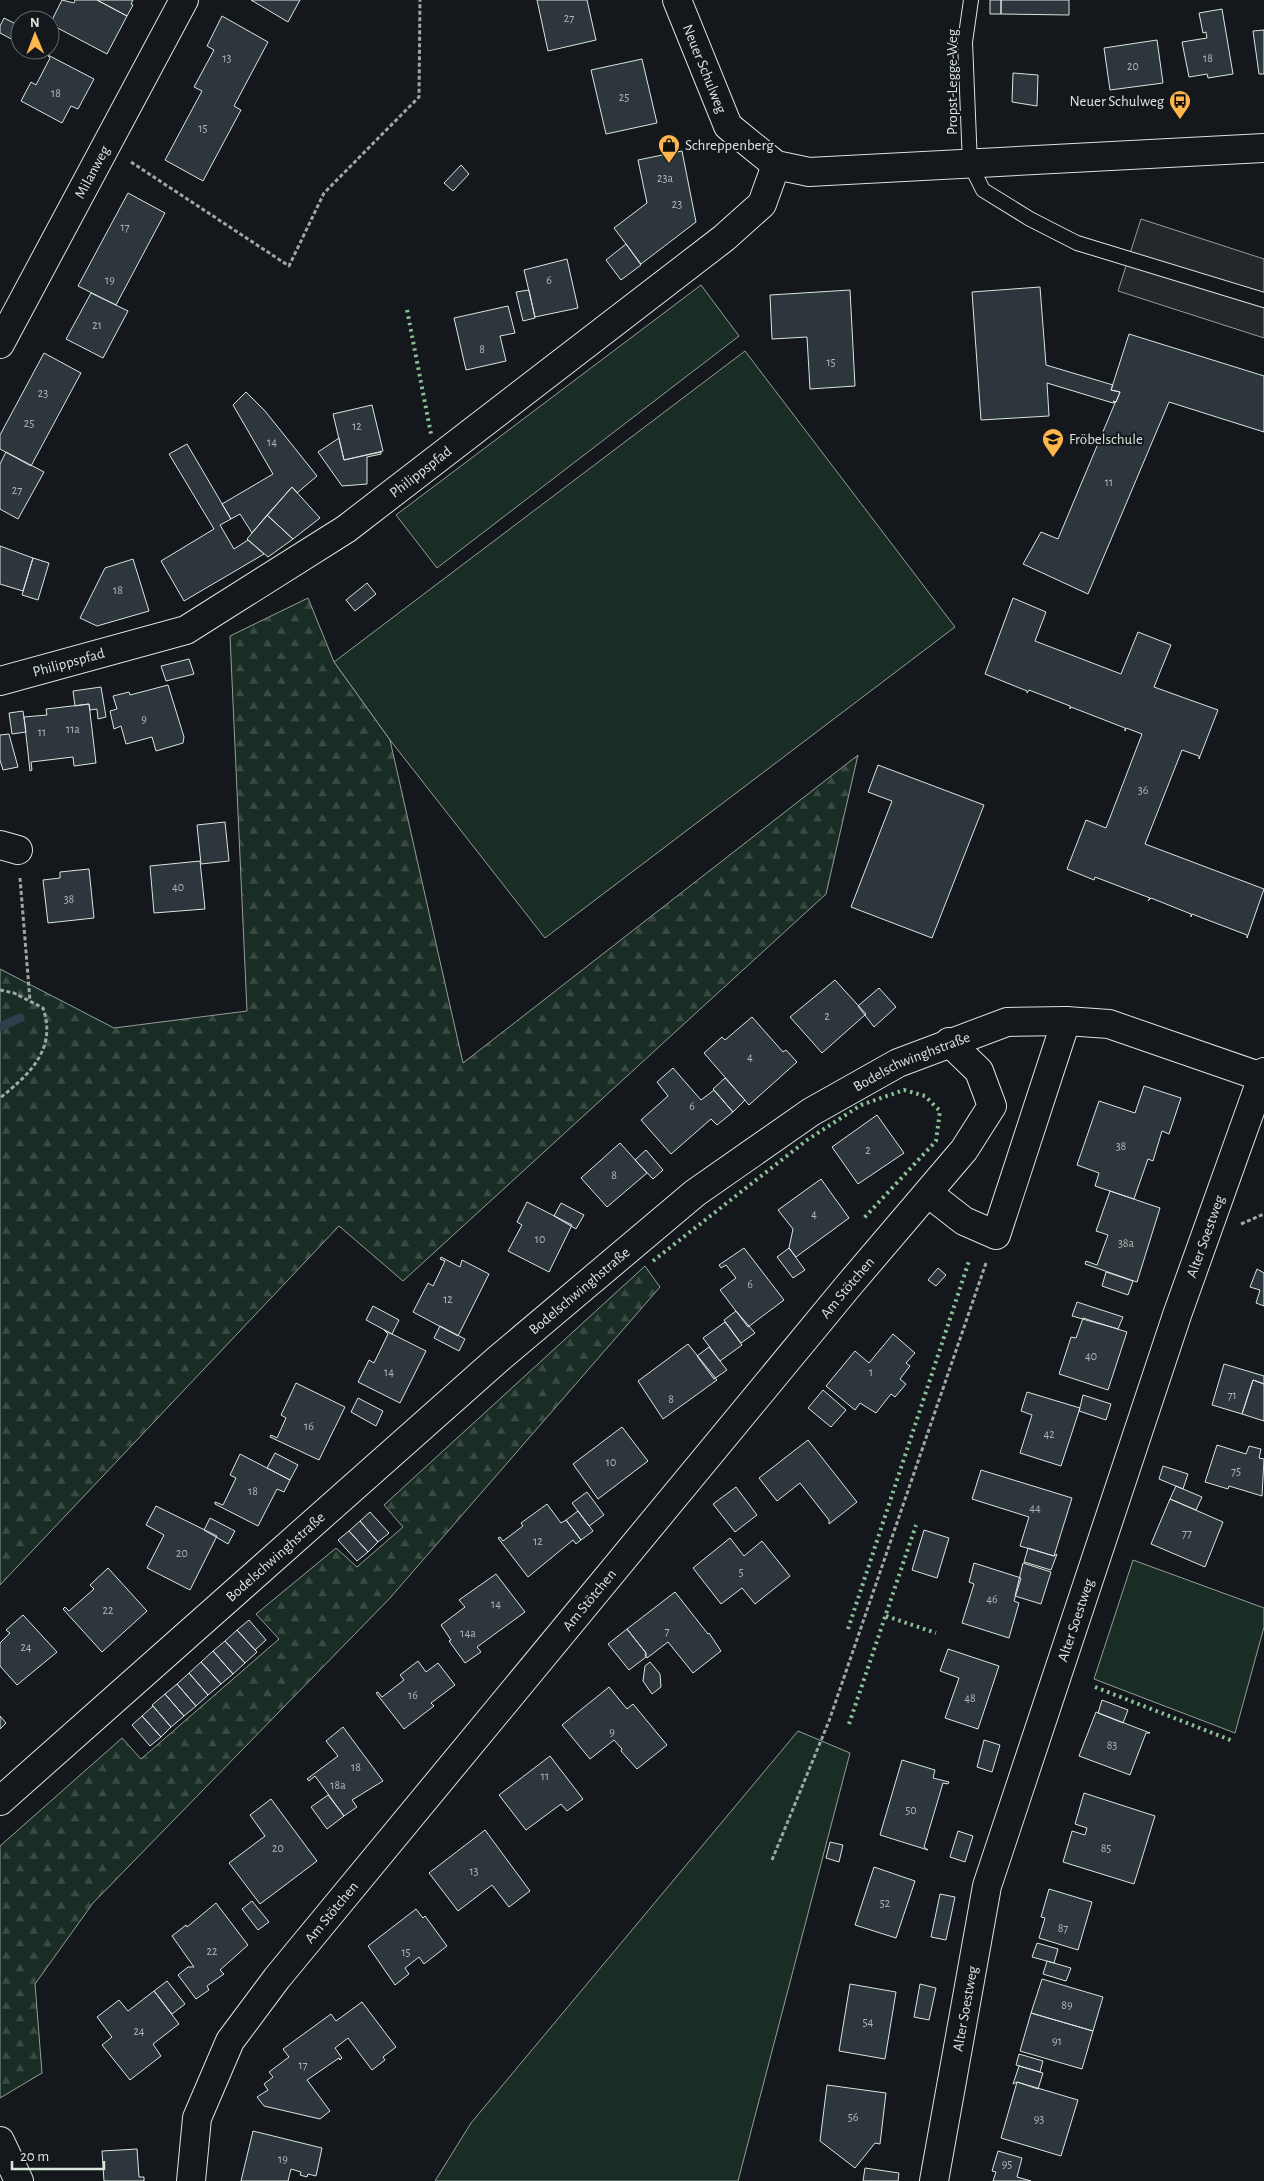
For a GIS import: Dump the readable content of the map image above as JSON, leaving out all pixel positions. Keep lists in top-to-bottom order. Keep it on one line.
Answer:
{"streets":{"street":["Neuer Schulweg","Milanweg","Philippspfad","Bodelschwinghstraße","Alter Soestweg","Am Stötchen"],"lane":["Propst-Legge-Weg"]},"crossings":[["Neuer Schulweg","Propst-Legge-Weg"],["Neuer Schulweg","Philippspfad"],["Bodelschwinghstraße","Alter Soestweg"],["Bodelschwinghstraße","Am Stötchen"]],"places":{"bus stop":["Neuer Schulweg"],"shop":["Schreppenberg"],"school or university":["Fröbelschule"]},"house_numbers":["27","13","18","20","18","25","15","23a","23","17","19","6","21","8","15","23","25","12","14","11","27","18","9","11a","11","36","40","38","2","4","6","38","2","8","4","10","38a","6","12","40","14","1","71","8","16","42","10","75","18","44","77","12","20","5","46","14","22","7","14a","24","16","48","9","83","18","11","18a","50","20","85","13","52","87","22","15","89","54","24","91","17","56","93","19","95"],"scale_bar":"20 m","north":"top"}
